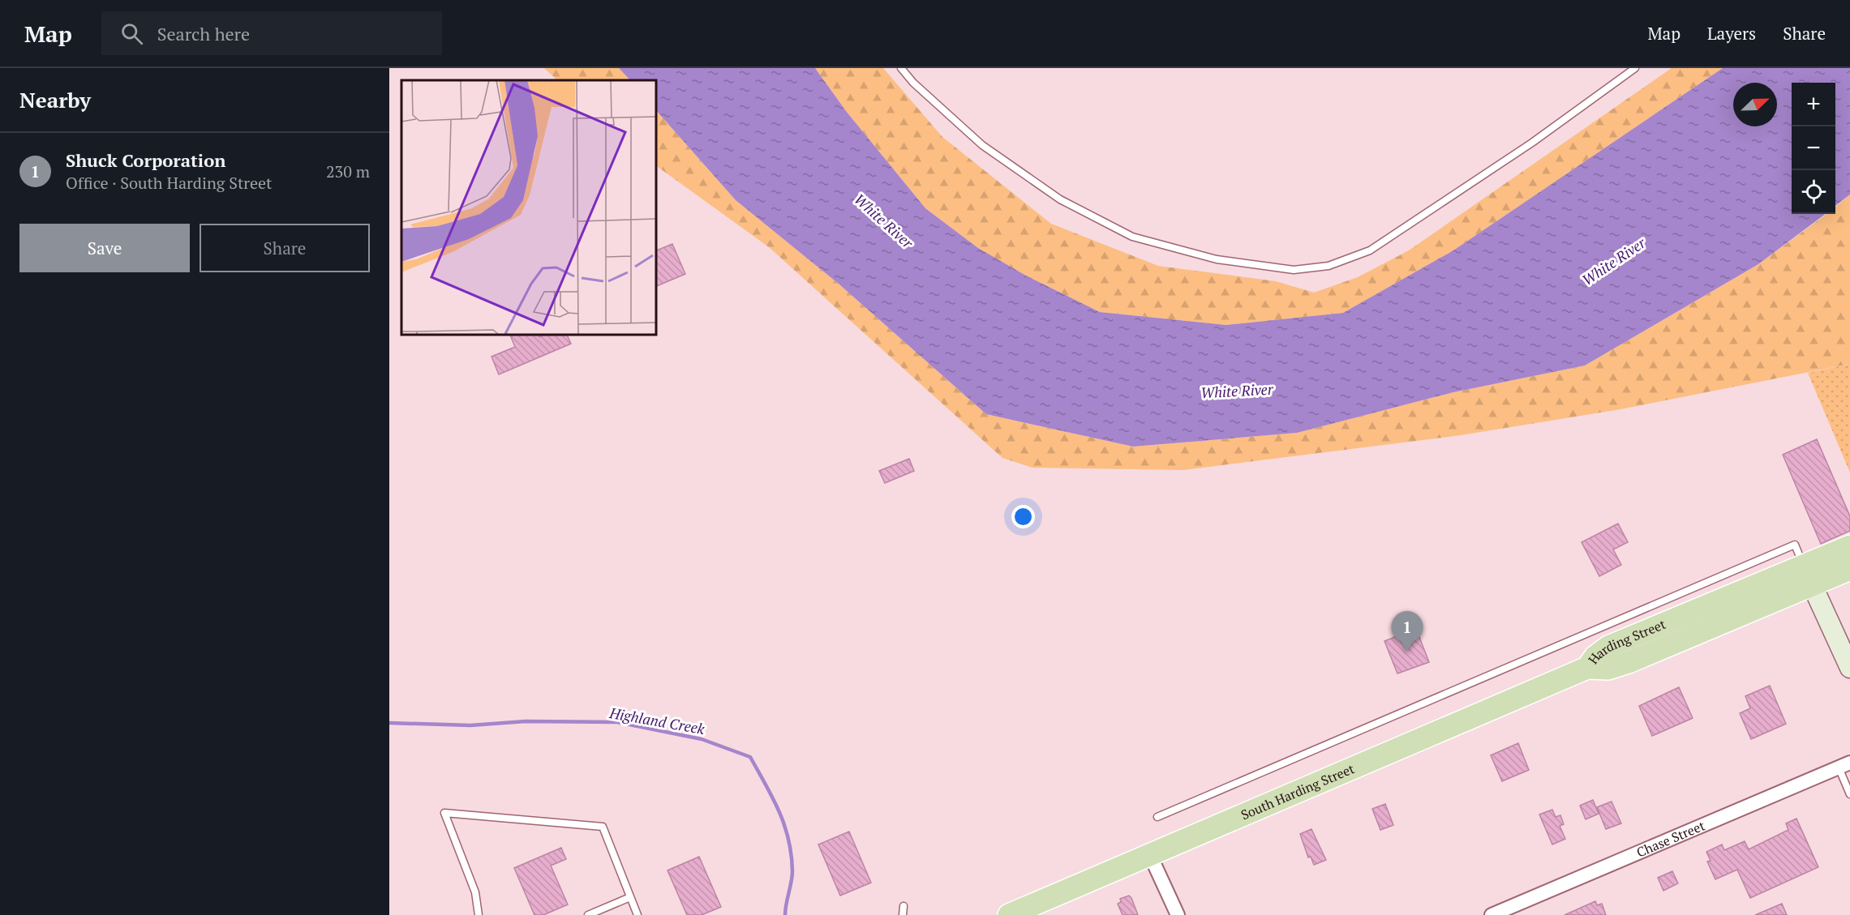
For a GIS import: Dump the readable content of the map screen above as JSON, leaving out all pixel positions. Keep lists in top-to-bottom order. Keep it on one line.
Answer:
{"streets":{"main road":["Harding Street","South Harding Street"],"street":["Chase Street"]},"crossings":[["Harding Street","South Harding Street"]],"water":["White River","Highland Creek"],"north":"top right","page":{"header":"Map","search":"Search here","nav":["Map","Layers","Share"],"heading":"Nearby","map_buttons":["+","−"],"list":[{"mark":"1","name":"Shuck Corporation","note":"Office · South Harding Street","value":"230 m"}],"buttons":["Save","Share"],"pins":"1"}}
